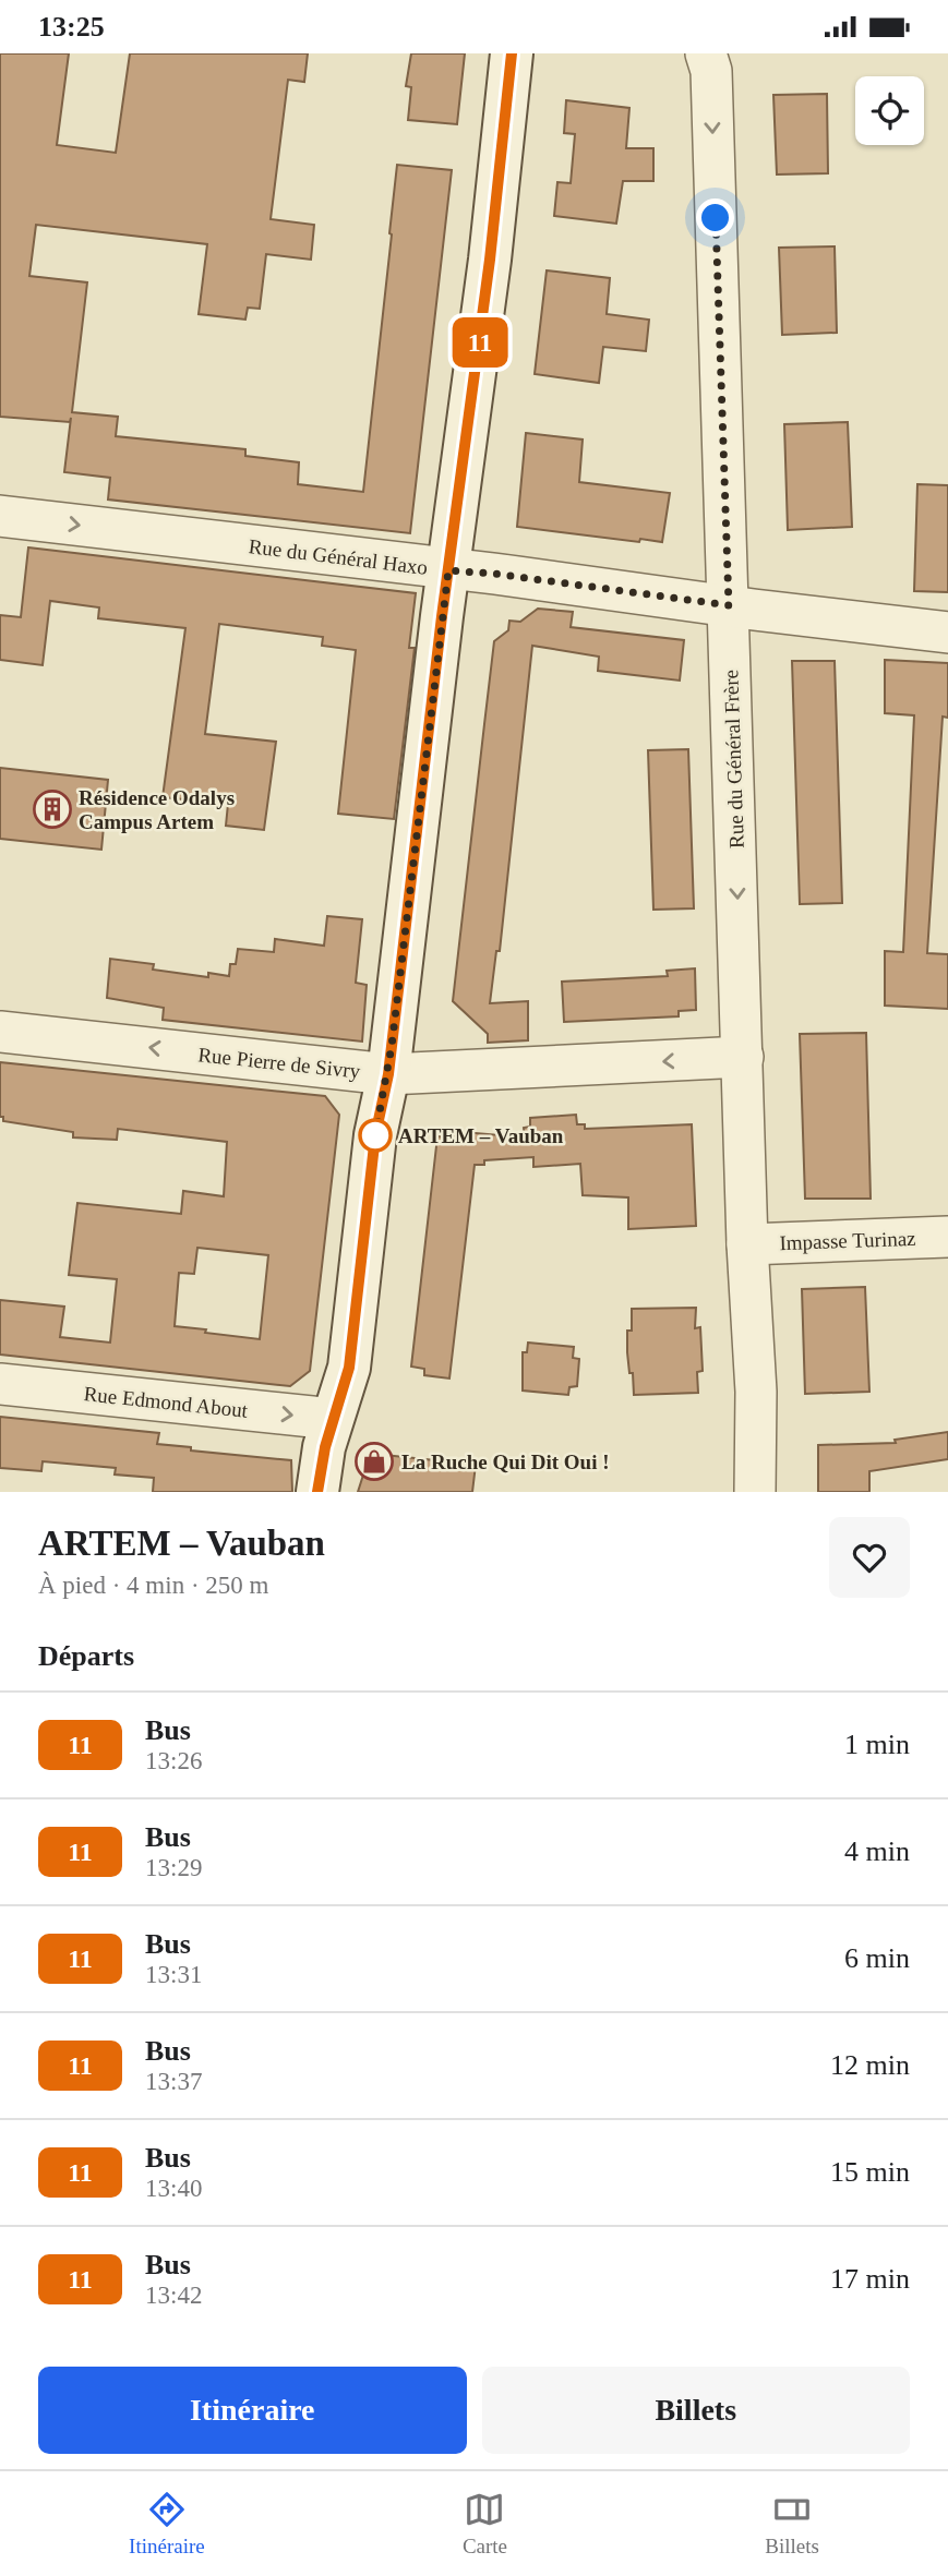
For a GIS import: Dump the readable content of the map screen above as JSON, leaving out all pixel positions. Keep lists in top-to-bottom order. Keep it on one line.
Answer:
{"streets":{"street":["Rue du Général Haxo","Rue du Général Frère","Rue Pierre de Sivry","Impasse Turinaz","Rue Edmond About"]},"crossings":[["Rue du Général Haxo","Rue du Général Frère"],["Rue du Général Frère","Rue Pierre de Sivry"],["Rue du Général Frère","Impasse Turinaz"]],"one_way":["Rue du Général Haxo","Rue Pierre de Sivry","Rue Edmond About"],"places":{"building":["Résidence Odalys Campus Artem"],"other":["ARTEM – Vauban"],"shop":["La Ruche Qui Dit Oui !"]},"lines":["bus line 11"],"page":{"status":"13:25","on_map":"11","heading":[["ARTEM – Vauban","À pied · 4 min · 250 m"],"Départs"],"list":[{"mark":"11","name":"Bus","note":"13:26","value":"1 min"},{"mark":"11","name":"Bus","note":"13:29","value":"4 min"},{"mark":"11","name":"Bus","note":"13:31","value":"6 min"},{"mark":"11","name":"Bus","note":"13:37","value":"12 min"},{"mark":"11","name":"Bus","note":"13:40","value":"15 min"},{"mark":"11","name":"Bus","note":"13:42","value":"17 min"}],"buttons":["Itinéraire","Billets"],"tabs":["Itinéraire","Carte","Billets"]}}
